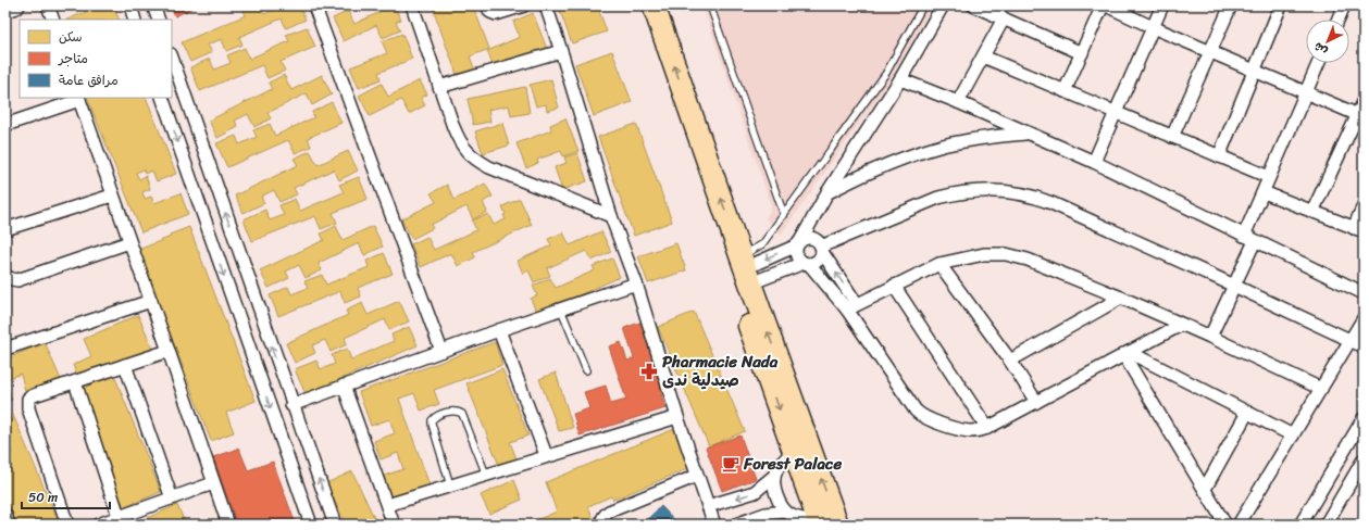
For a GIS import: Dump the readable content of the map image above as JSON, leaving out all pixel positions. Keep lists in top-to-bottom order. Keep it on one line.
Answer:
{"places":{"pharmacy":["Pharmacie Nada صيدلية ندى"],"cafe":["Forest Palace"]},"legend":["سكن","متاجر","مرافق عامة"],"scale_bar":"50 m","north":"bottom left"}
